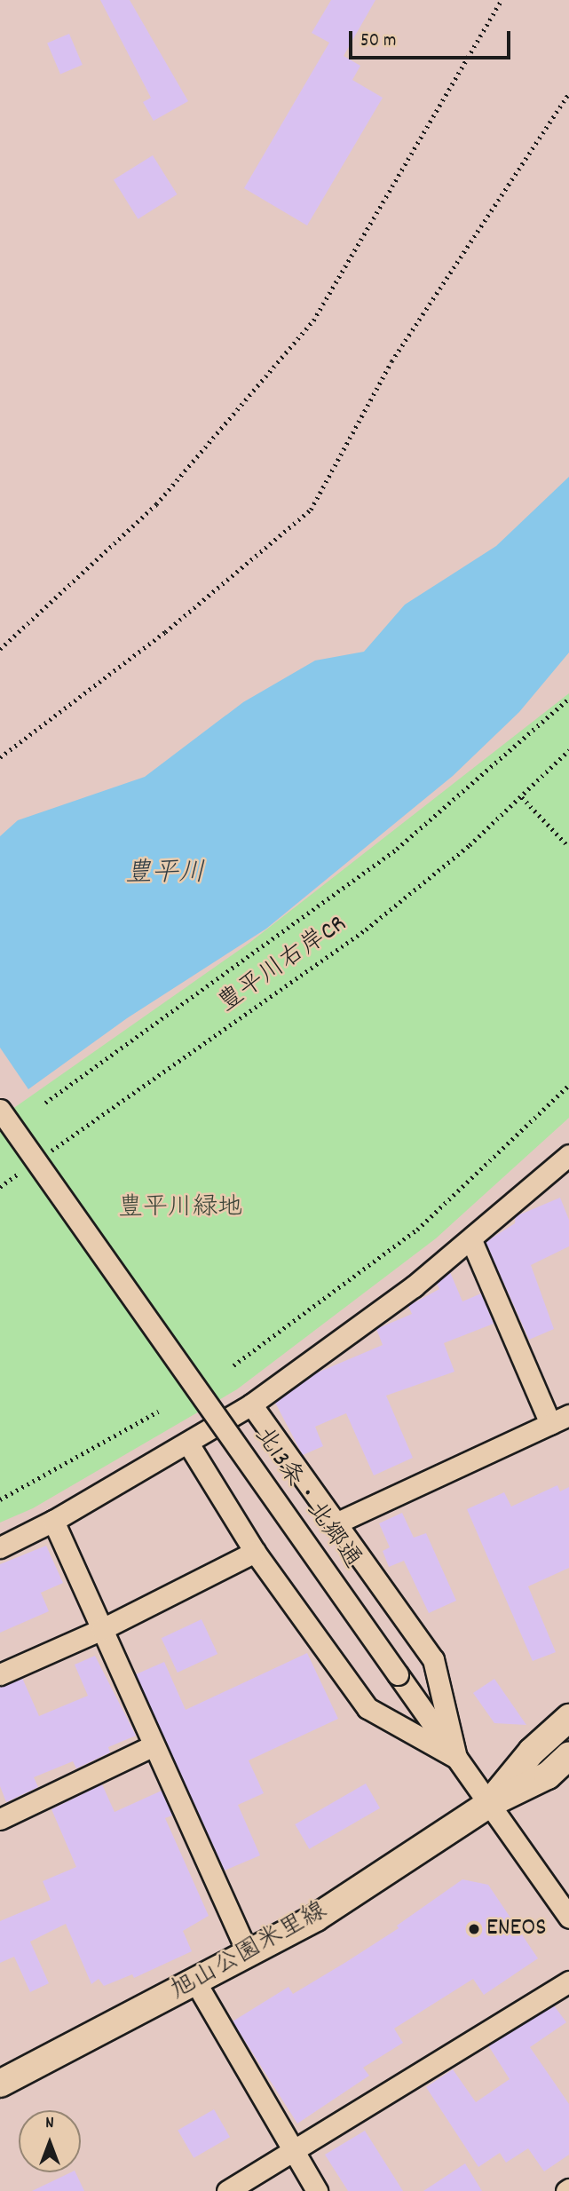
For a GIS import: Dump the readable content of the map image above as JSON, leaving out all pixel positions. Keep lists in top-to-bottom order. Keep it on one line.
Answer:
{"streets":{"main road":["旭山公園米里線"],"street":["北13条・北郷通"],"path":["豊平川右岸CR"]},"crossings":[["北13条・北郷通","旭山公園米里線"]],"water":["豊平川"],"parks":["豊平川緑地"],"places":["ENEOS"],"scale_bar":"50 m","north":"top"}
